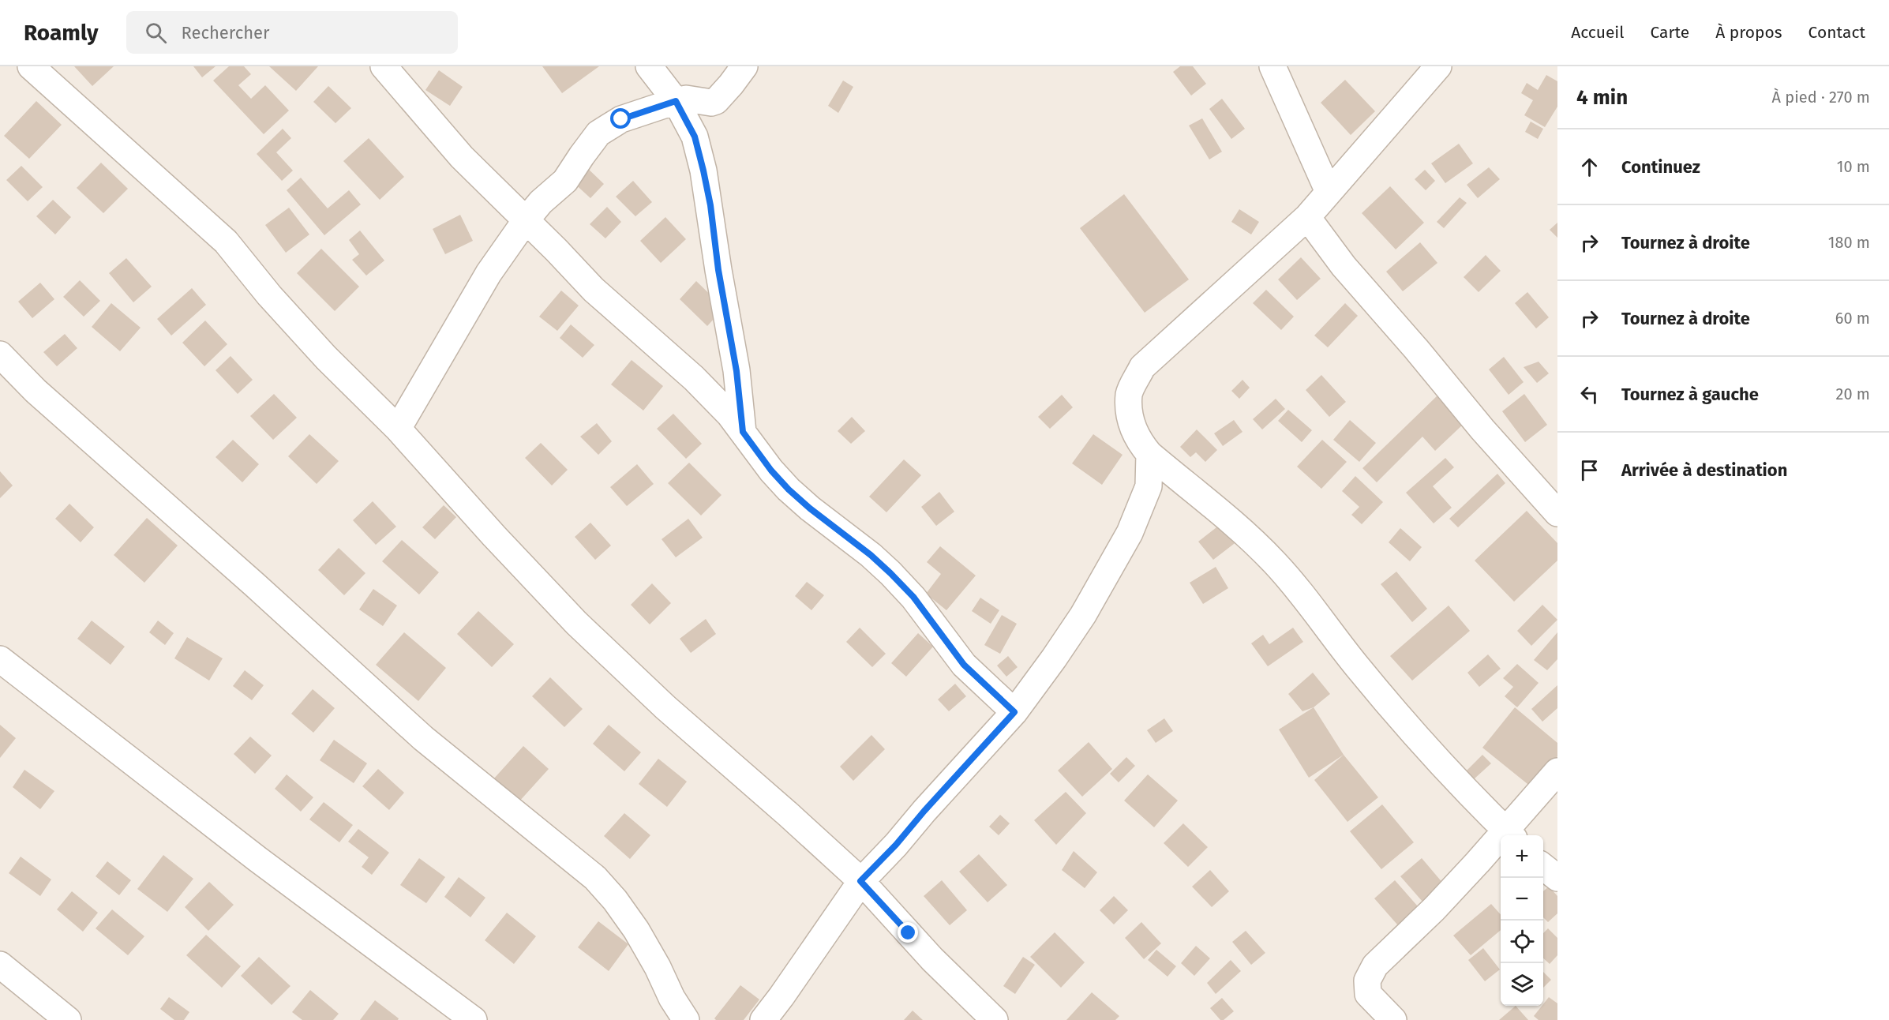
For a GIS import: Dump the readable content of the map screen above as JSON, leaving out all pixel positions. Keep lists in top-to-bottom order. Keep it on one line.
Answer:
{"page":{"header":"Roamly","search":"Rechercher","nav":["Accueil","Carte","À propos","Contact"],"heading":["4 min","À pied · 270 m"],"list":[["Continuez","10 m"],["Tournez à droite","180 m"],["Tournez à droite","60 m"],["Tournez à gauche","20 m"],"Arrivée à destination"],"map_buttons":["+","−"]}}
